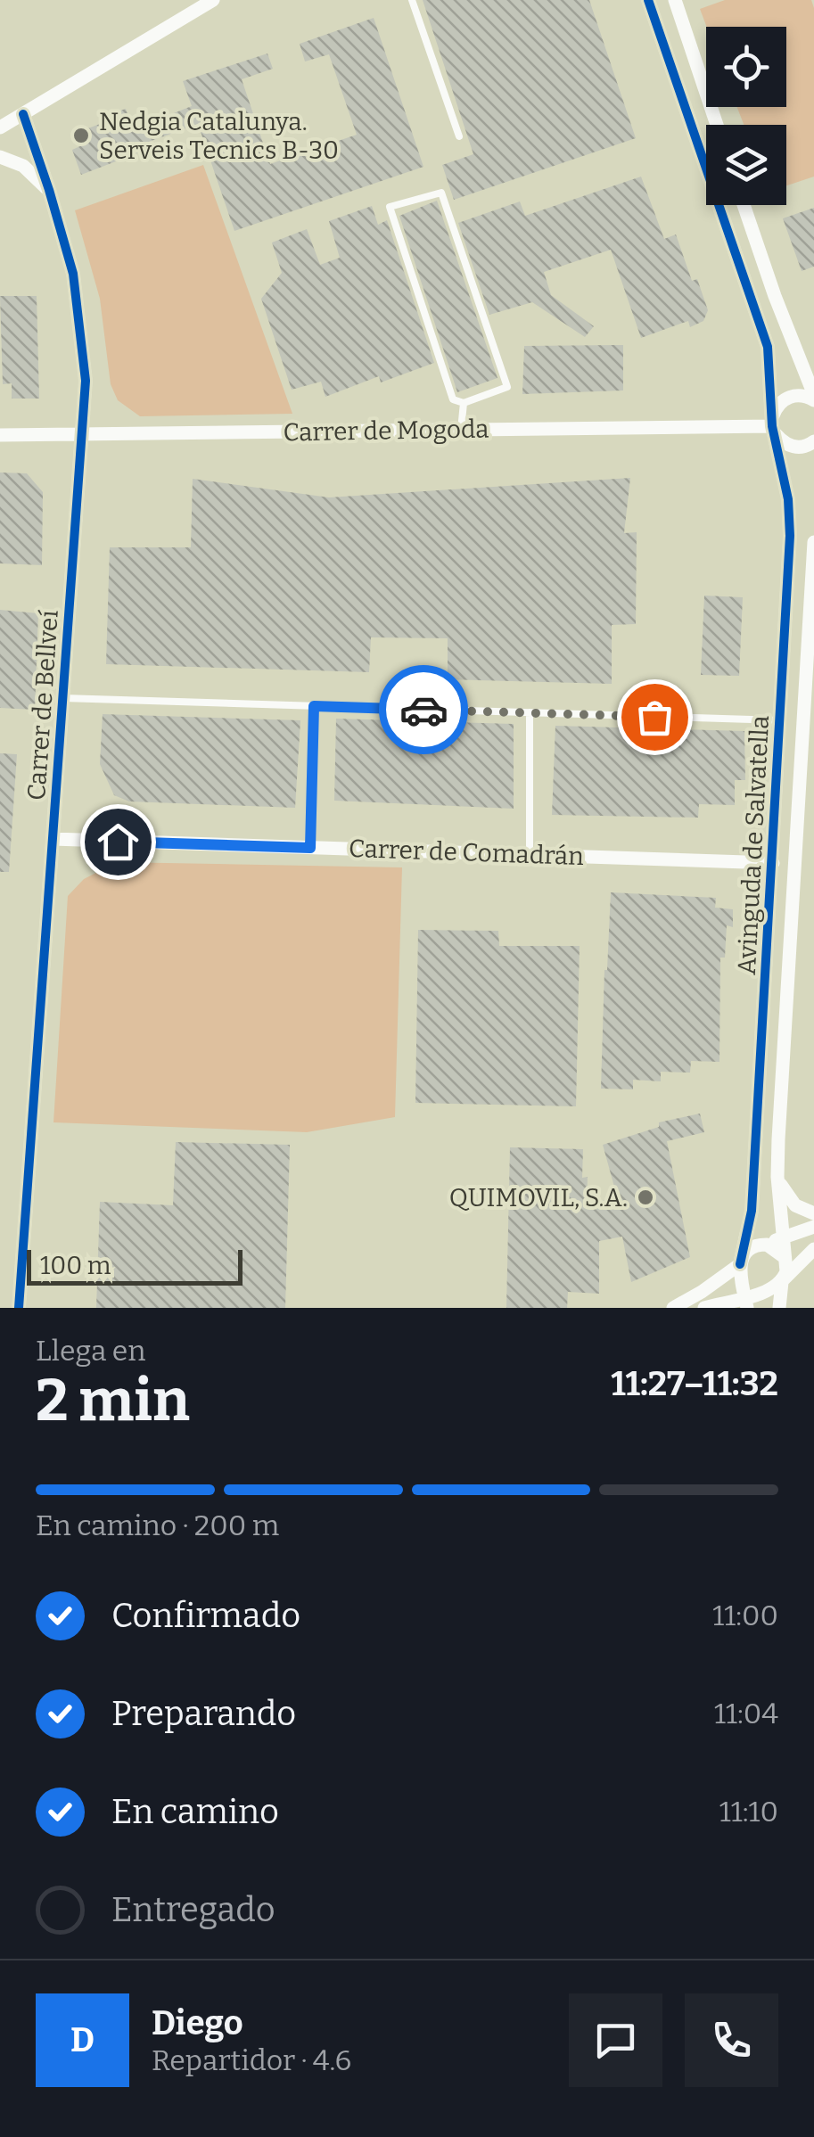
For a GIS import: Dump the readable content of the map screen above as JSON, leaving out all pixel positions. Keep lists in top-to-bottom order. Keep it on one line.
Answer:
{"streets":{"street":["Carrer de Mogoda","Carrer de Bellveí","Avinguda de Salvatella","Carrer de Comadrán"]},"crossings":[["Carrer de Mogoda","Carrer de Bellveí"],["Carrer de Mogoda","Avinguda de Salvatella"],["Carrer de Bellveí","Carrer de Comadrán"],["Avinguda de Salvatella","Carrer de Comadrán"]],"places":["Nedgia Catalunya. Serveis Tecnics B-30","QUIMOVIL, S.A."],"scale_bar":"100 m","page":{"scale":"100 m","heading":["2 min","Llega en","11:27–11:32"],"panel":["Diego","Repartidor · 4.6"],"bar":"En camino · 200 m","list":[["Confirmado","11:00"],["Preparando","11:04"],["En camino","11:10"],"Entregado"],"round":"D"}}
